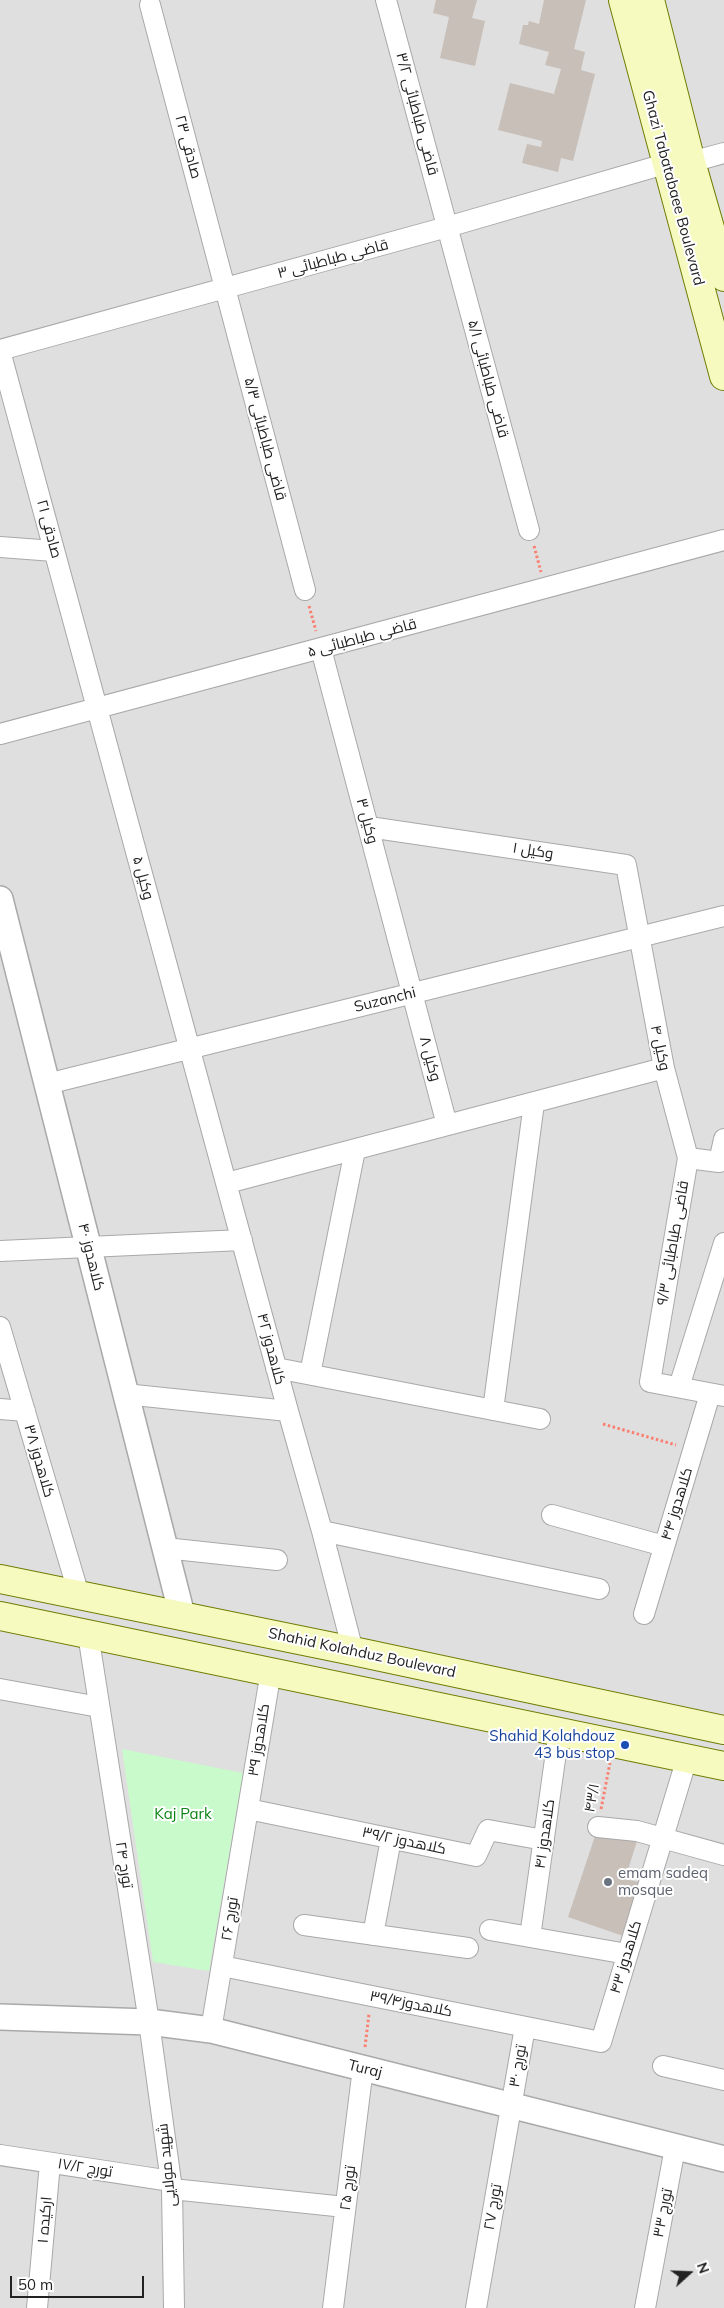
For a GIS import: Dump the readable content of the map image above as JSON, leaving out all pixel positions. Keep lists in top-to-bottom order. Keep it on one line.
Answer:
{"streets":{"main road":["Ghazi Tabatabaee Boulevard","Shahid Kolahduz Boulevard"],"street":["قاضی طباطبائی ۳/۲","صادقی ۲۳","قاضی طباطبائی ۳","قاضی طباطبائی ۵/۱","قاضی طباطبائی ۵/۳","صادقی ۲۱","قاضی طباطبائی ۵","وکيل ۳","وکيل ۱","وکيل ۵","Suzanchi","وکيل ۴","وکيل ۸","قاضی طباطبائی ۹/۳","کلاهدوز ۴۰","کلاهدوز ۴۲","کلاهدوز ۳۸","کلاهدوز ۴۴","کلاهدوز ۳۹","کلاهدوز ۴۱","کلاهدوز ۳۹/۲","تورج ۲۴","تورج ۲۶","کلاهدوز ۴۳","کلاهدوز۳۹/۴","تورج ۳۰","Turaj","شهید مولایی","تورج ۱۷/۲","تورج ۲۵","تورج ۲۷","تورج ۳۳","ارکیده ۱"],"path":["۴۳/۱"]},"crossings":[["قاضی طباطبائی ۳/۲","قاضی طباطبائی ۳"],["قاضی طباطبائی ۳/۲","قاضی طباطبائی ۵/۱"],["صادقی ۲۳","قاضی طباطبائی ۳"],["صادقی ۲۳","قاضی طباطبائی ۵/۳"],["Ghazi Tabatabaee Boulevard","قاضی طباطبائی ۳"],["قاضی طباطبائی ۳","قاضی طباطبائی ۵/۱"],["قاضی طباطبائی ۳","قاضی طباطبائی ۵/۳"],["قاضی طباطبائی ۳","صادقی ۲۱"],["صادقی ۲۱","قاضی طباطبائی ۵"],["صادقی ۲۱","وکيل ۵"],["قاضی طباطبائی ۵","وکيل ۳"],["قاضی طباطبائی ۵","وکيل ۵"],["وکيل ۳","وکيل ۱"],["وکيل ۳","Suzanchi"],["وکيل ۳","وکيل ۸"],["وکيل ۱","Suzanchi"],["وکيل ۱","وکيل ۴"],["وکيل ۵","Suzanchi"],["وکيل ۵","کلاهدوز ۴۲"],["Suzanchi","وکيل ۴"],["Suzanchi","وکيل ۸"],["Suzanchi","کلاهدوز ۴۰"],["Suzanchi","کلاهدوز ۴۲"],["وکيل ۴","قاضی طباطبائی ۹/۳"],["کلاهدوز ۴۰","Shahid Kolahduz Boulevard"],["کلاهدوز ۴۲","Shahid Kolahduz Boulevard"],["کلاهدوز ۳۸","Shahid Kolahduz Boulevard"],["کلاهدوز ۳۹","کلاهدوز ۳۹/۲"],["کلاهدوز ۳۹","تورج ۲۶"],["کلاهدوز ۴۱","کلاهدوز ۳۹/۲"],["کلاهدوز ۳۹/۲","تورج ۲۶"],["تورج ۲۴","Turaj"],["تورج ۲۴","شهید مولایی"],["تورج ۲۶","کلاهدوز۳۹/۴"],["تورج ۲۶","Turaj"],["کلاهدوز ۴۳","کلاهدوز۳۹/۴"],["کلاهدوز۳۹/۴","تورج ۳۰"],["تورج ۳۰","Turaj"],["تورج ۳۰","تورج ۲۷"],["Turaj","شهید مولایی"],["Turaj","تورج ۲۵"],["Turaj","تورج ۲۷"],["Turaj","تورج ۳۳"],["شهید مولایی","تورج ۱۷/۲"],["تورج ۱۷/۲","تورج ۲۵"],["تورج ۱۷/۲","ارکیده ۱"]],"parks":["Kaj Park"],"places":["Shahid Kolahdouz 43 bus stop","emam sadeq mosque"],"scale_bar":"50 m","north":"right"}
